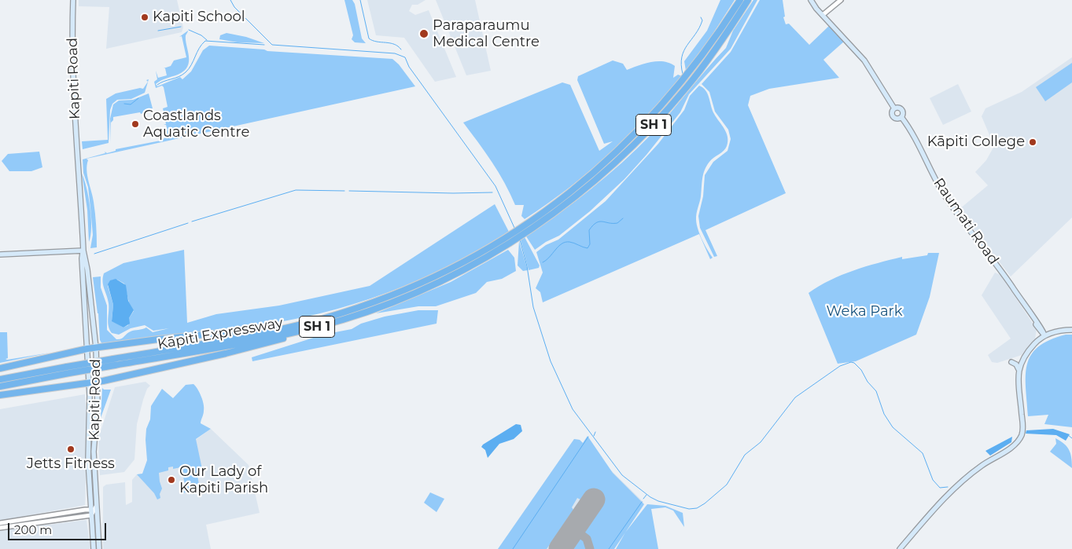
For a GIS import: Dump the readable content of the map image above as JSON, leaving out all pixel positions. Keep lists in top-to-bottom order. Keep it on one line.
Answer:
{"streets":{"highway":["SH 1","Kāpiti Expressway"],"main road":["Kapiti Road","Raumati Road"]},"parks":["Weka Park"],"places":["Kapiti School","Paraparaumu Medical Centre","Coastlands Aquatic Centre","Kāpiti College","Jetts Fitness","Our Lady of Kapiti Parish"],"scale_bar":"200 m"}
